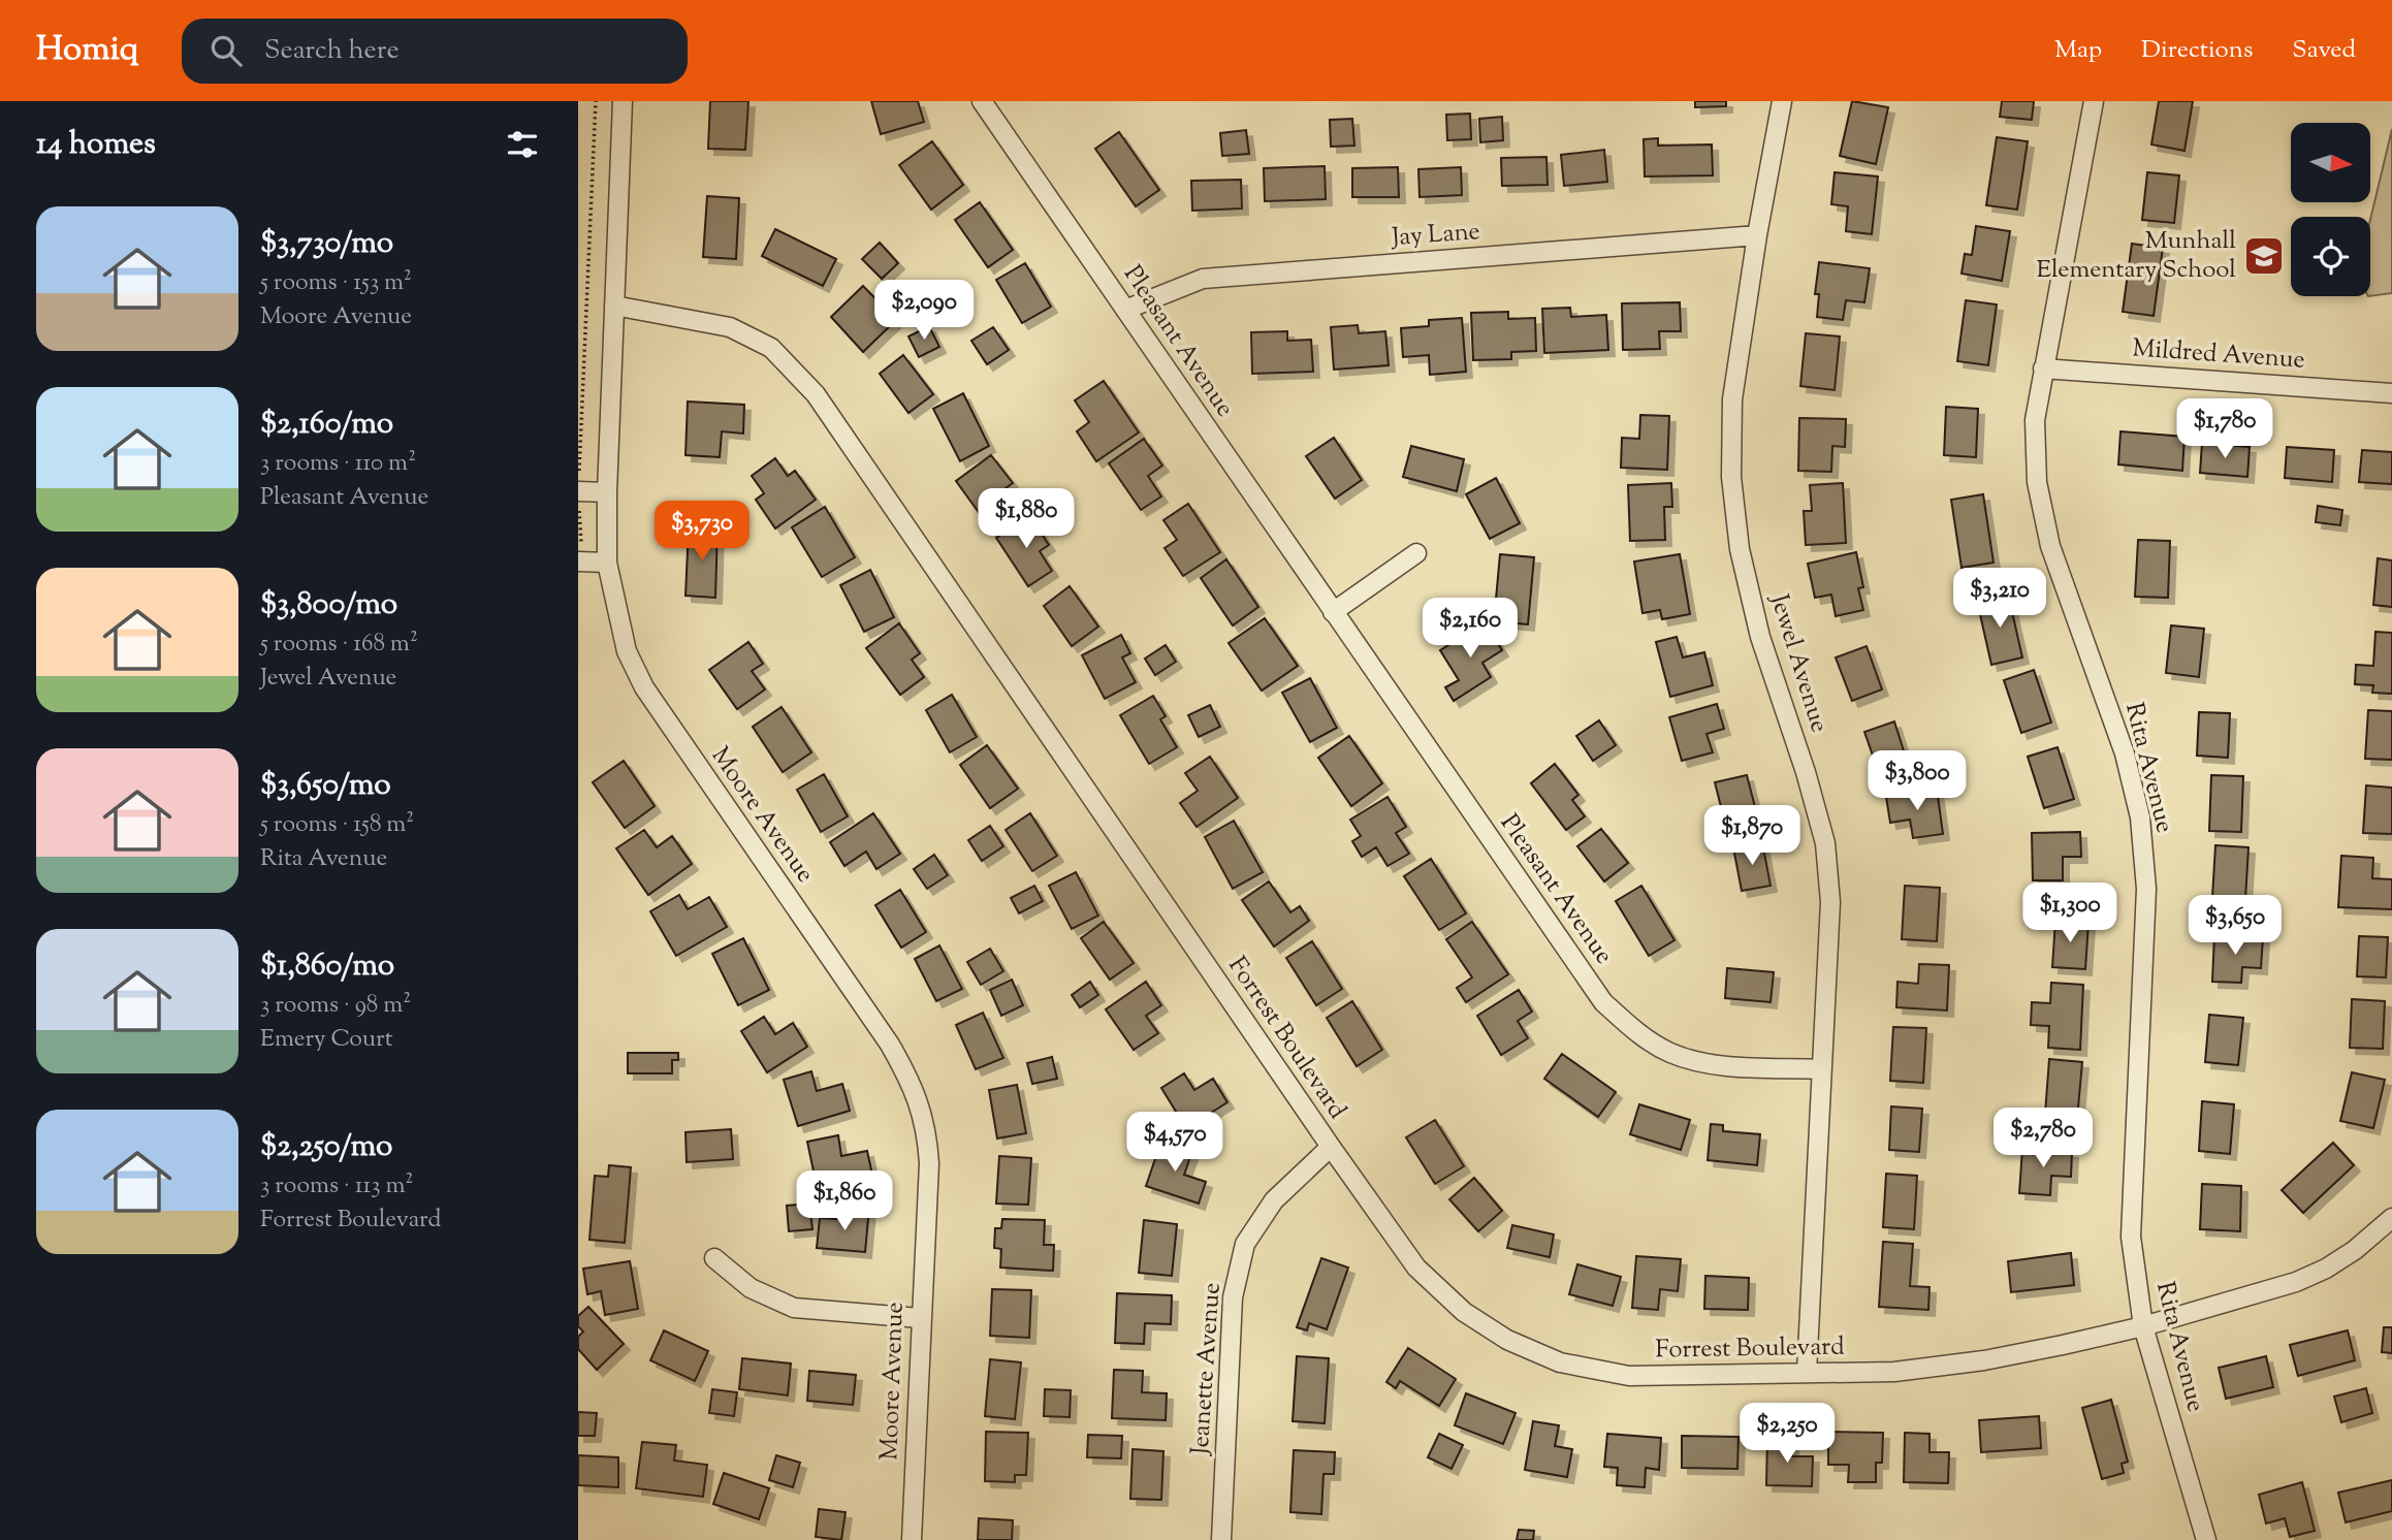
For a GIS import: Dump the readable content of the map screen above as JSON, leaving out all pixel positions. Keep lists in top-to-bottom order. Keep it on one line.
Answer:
{"streets":{"street":["Jay Lane","Pleasant Avenue","Mildred Avenue","Jewel Avenue","Rita Avenue","Moore Avenue","Forrest Boulevard","Jeanette Avenue"]},"crossings":[["Jay Lane","Pleasant Avenue"],["Jay Lane","Jewel Avenue"],["Pleasant Avenue","Jewel Avenue"],["Mildred Avenue","Rita Avenue"],["Jewel Avenue","Forrest Boulevard"],["Rita Avenue","Forrest Boulevard"],["Moore Avenue","Forrest Boulevard"],["Forrest Boulevard","Jeanette Avenue"]],"places":{"school or university":["Munhall Elementary School"]},"north":"right","page":{"header":"Homiq","search":"Search here","nav":["Map","Directions","Saved"],"heading":"14 homes","list":[{"name":"$3,730/mo","note":"5 rooms · 153 m² · Moore Avenue"},{"name":"$2,160/mo","note":"3 rooms · 110 m² · Pleasant Avenue"},{"name":"$3,800/mo","note":"5 rooms · 168 m² · Jewel Avenue"},{"name":"$3,650/mo","note":"5 rooms · 158 m² · Rita Avenue"},{"name":"$1,860/mo","note":"3 rooms · 98 m² · Emery Court"},{"name":"$2,250/mo","note":"3 rooms · 113 m² · Forrest Boulevard"}],"price":["$2,090","$1,780","$1,880","$3,730","$3,210","$2,160","$3,800","$1,870","$1,300","$3,650","$2,780","$4,570","$1,860","$2,250"]}}
